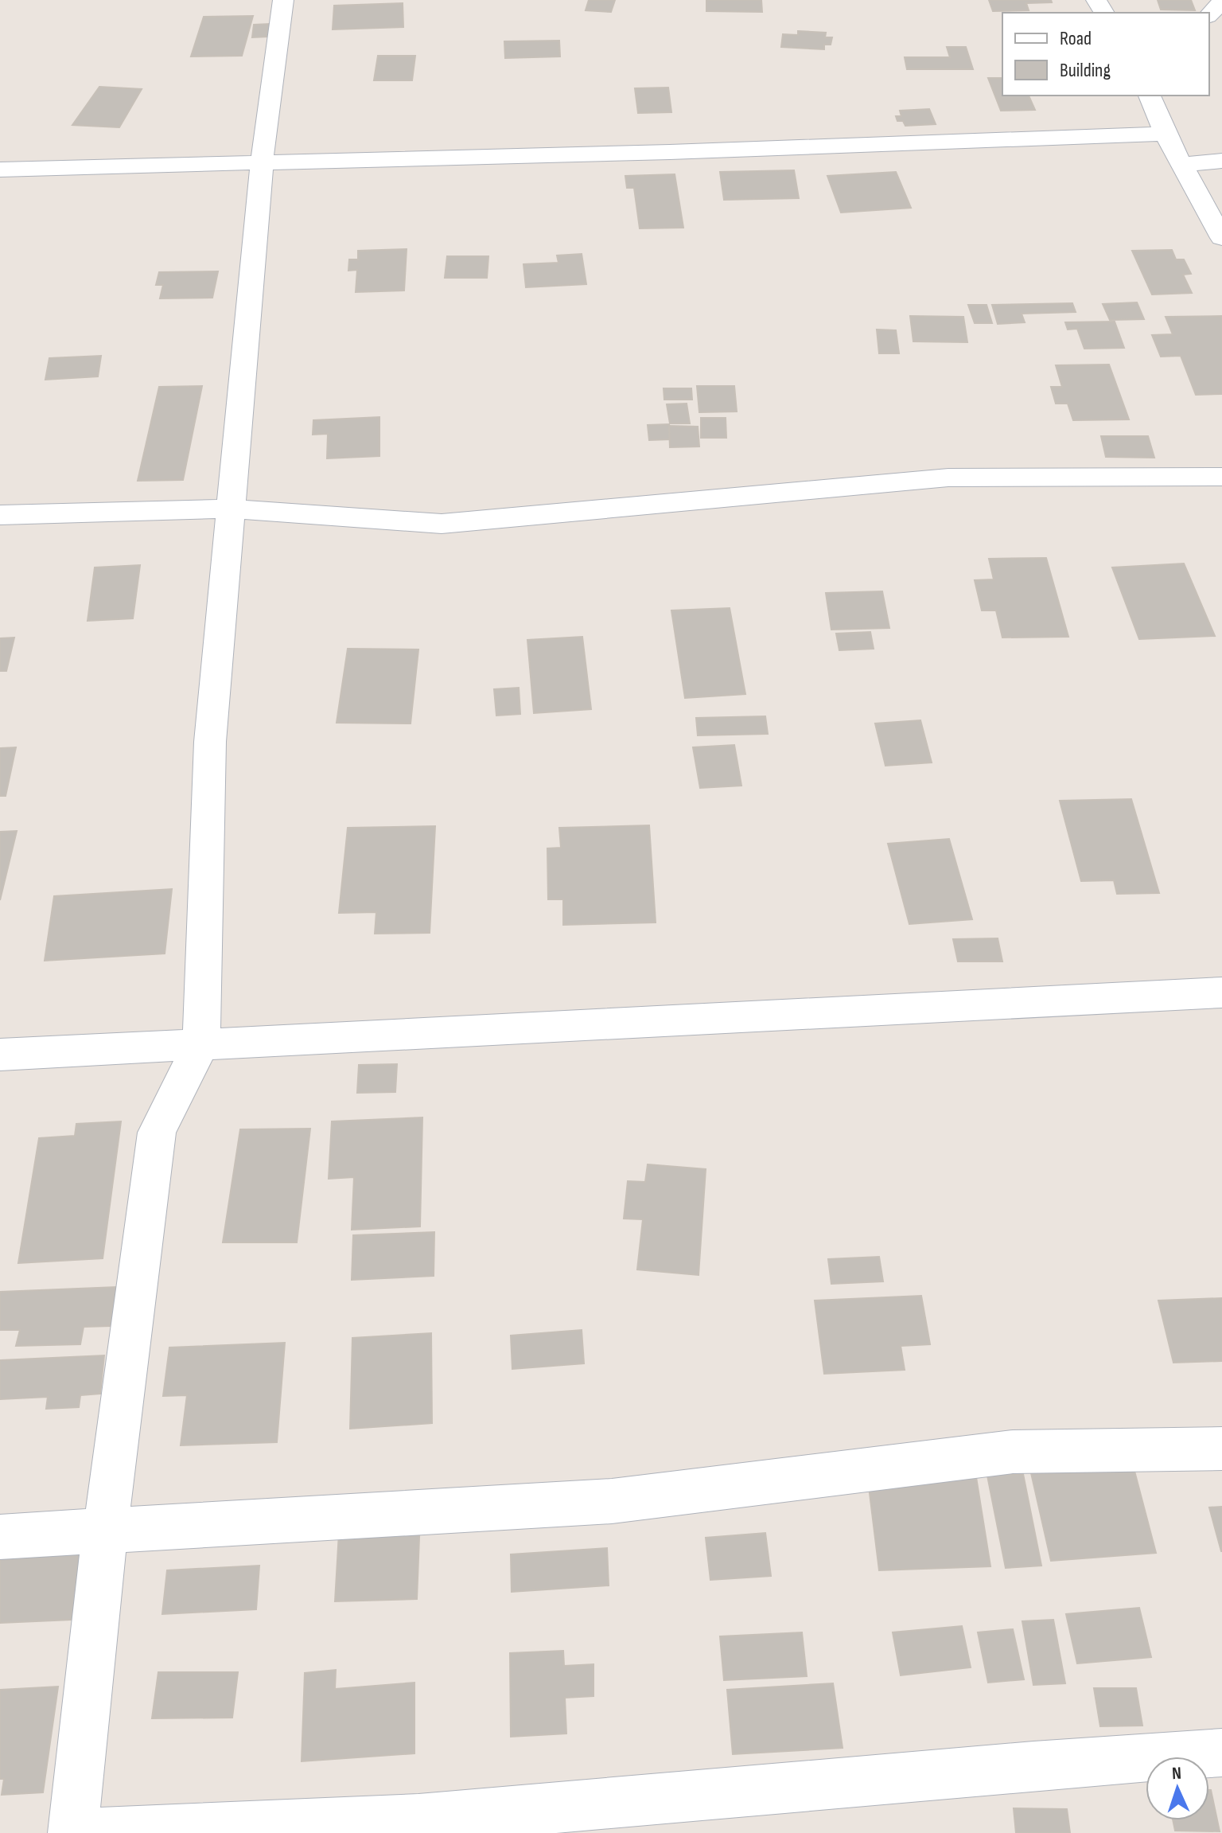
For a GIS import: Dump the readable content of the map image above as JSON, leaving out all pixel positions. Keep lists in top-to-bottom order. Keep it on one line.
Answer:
{"legend":["Road","Building"],"north":"top"}
